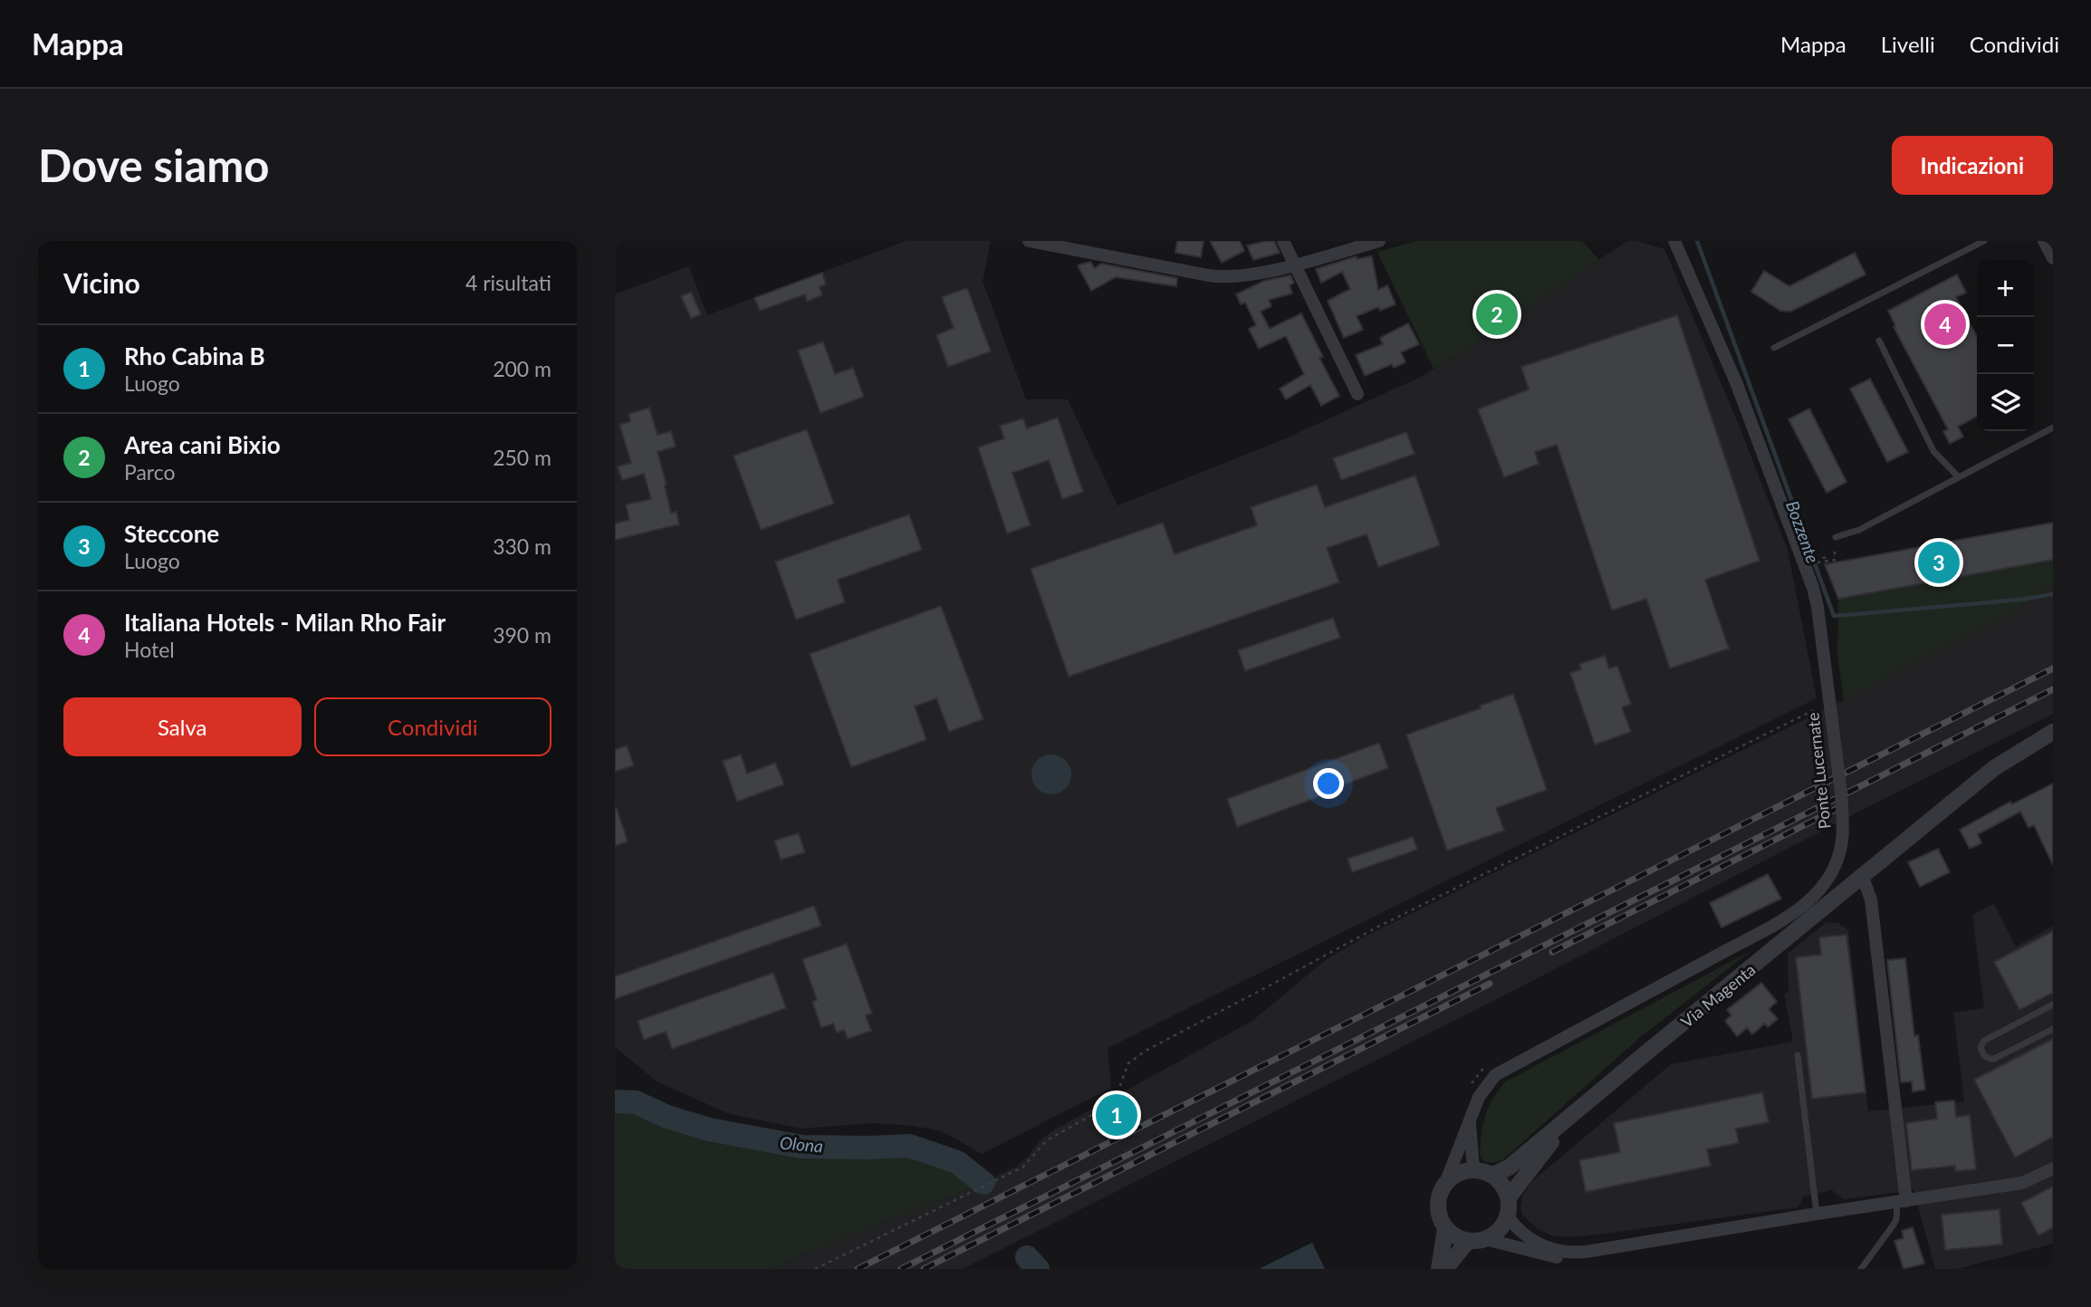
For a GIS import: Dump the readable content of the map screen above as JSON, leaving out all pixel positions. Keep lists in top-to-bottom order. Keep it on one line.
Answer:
{"streets":{"street":["Ponte Lucernate","Via Magenta"]},"crossings":[["Ponte Lucernate","Via Magenta"]],"water":["Bozzente","Olona"],"page":{"header":"Mappa","nav":["Mappa","Livelli","Condividi"],"buttons":["Indicazioni",["Salva","Condividi"]],"title":"Dove siamo","heading":["Vicino","4 risultati"],"map_buttons":["+","−"],"pins":["2","4","3","1"],"list":[{"mark":"1","name":"Rho Cabina B","note":"Luogo","value":"200 m"},{"mark":"2","name":"Area cani Bixio","note":"Parco","value":"250 m"},{"mark":"3","name":"Steccone","note":"Luogo","value":"330 m"},{"mark":"4","name":"Italiana Hotels - Milan Rho Fair","note":"Hotel","value":"390 m"}]}}
